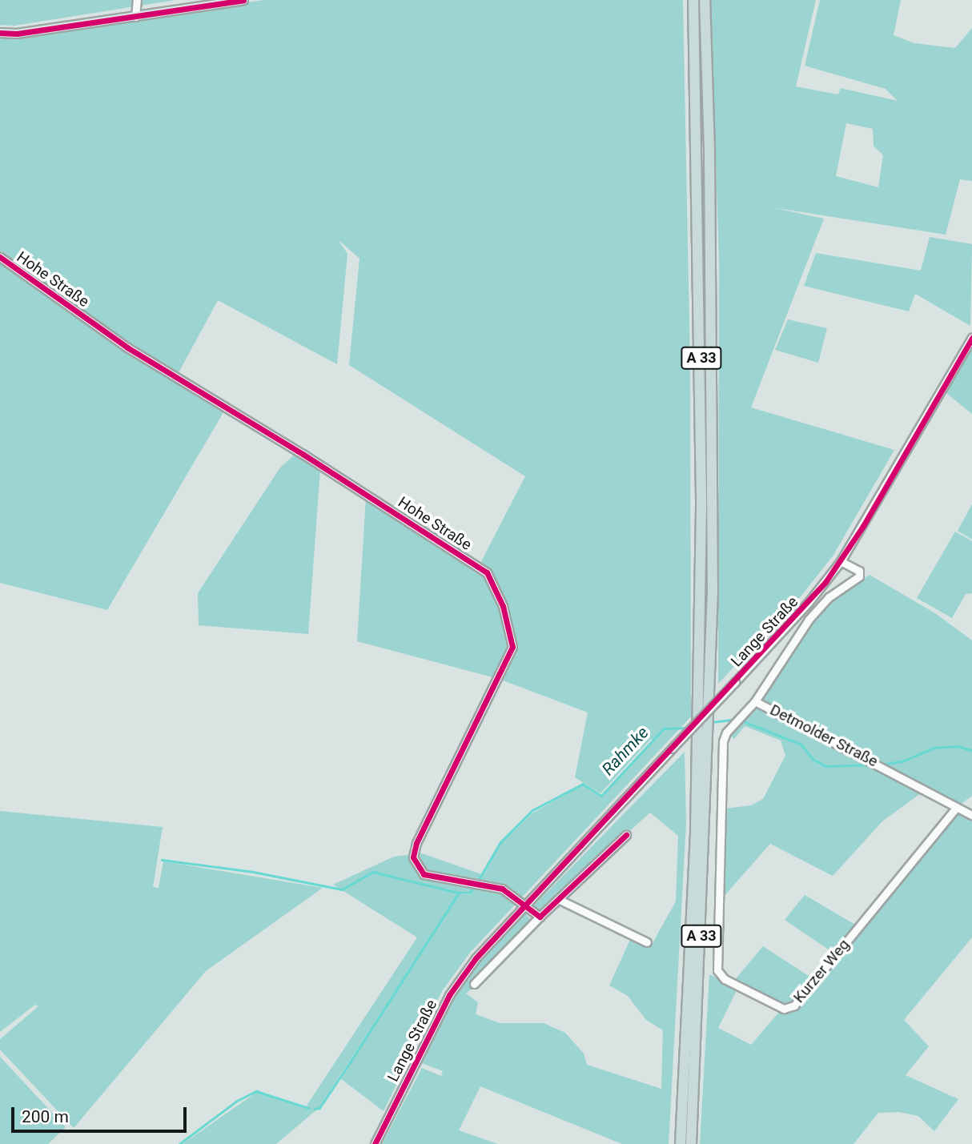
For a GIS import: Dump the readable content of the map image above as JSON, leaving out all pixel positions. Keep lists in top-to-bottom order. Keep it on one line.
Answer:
{"streets":{"highway":["A 33"],"street":["Hohe Straße","Lange Straße","Detmolder Straße","Kurzer Weg"]},"crossings":[["Hohe Straße","Lange Straße"],["Lange Straße","Detmolder Straße"],["Detmolder Straße","Kurzer Weg"]],"water":["Rahmke"],"scale_bar":"200 m"}
